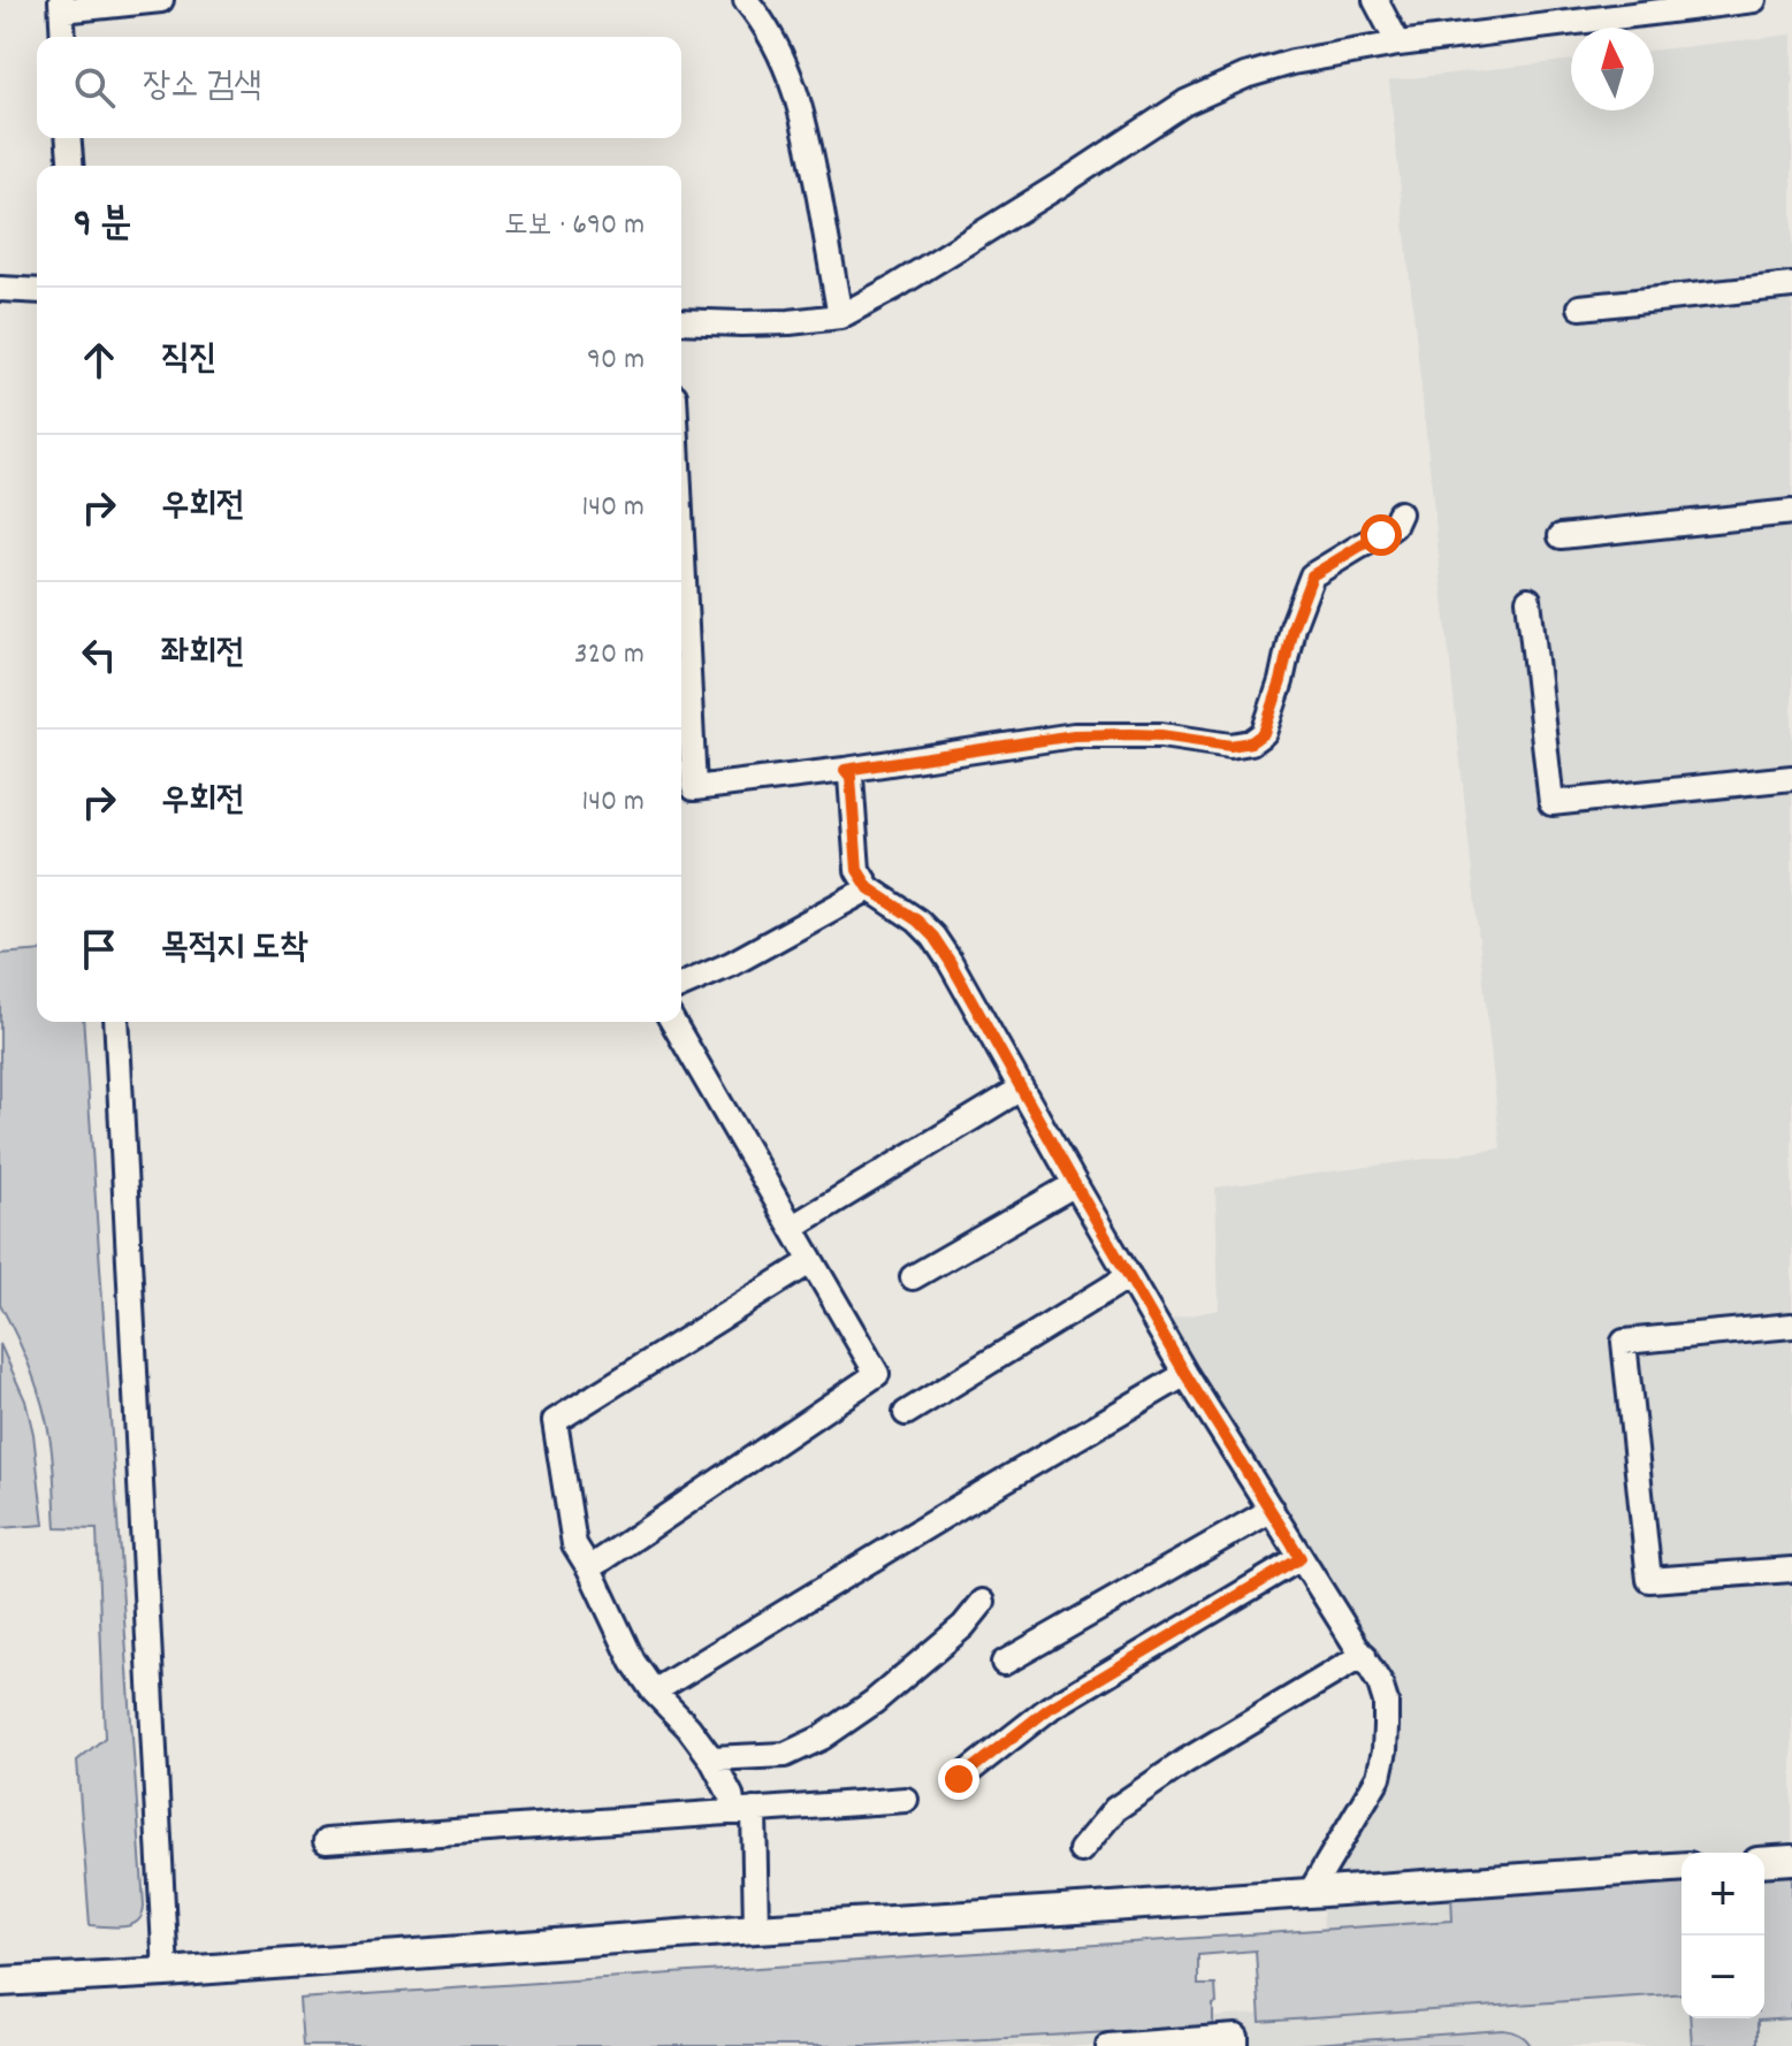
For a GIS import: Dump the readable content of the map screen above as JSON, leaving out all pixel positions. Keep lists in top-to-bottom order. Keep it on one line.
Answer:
{"north":"top","page":{"search":"장소 검색","heading":["9 분","도보 · 690 m"],"list":[["직진","90 m"],["우회전","140 m"],["좌회전","320 m"],["우회전","140 m"],"목적지 도착"],"map_buttons":["+","−"]}}
